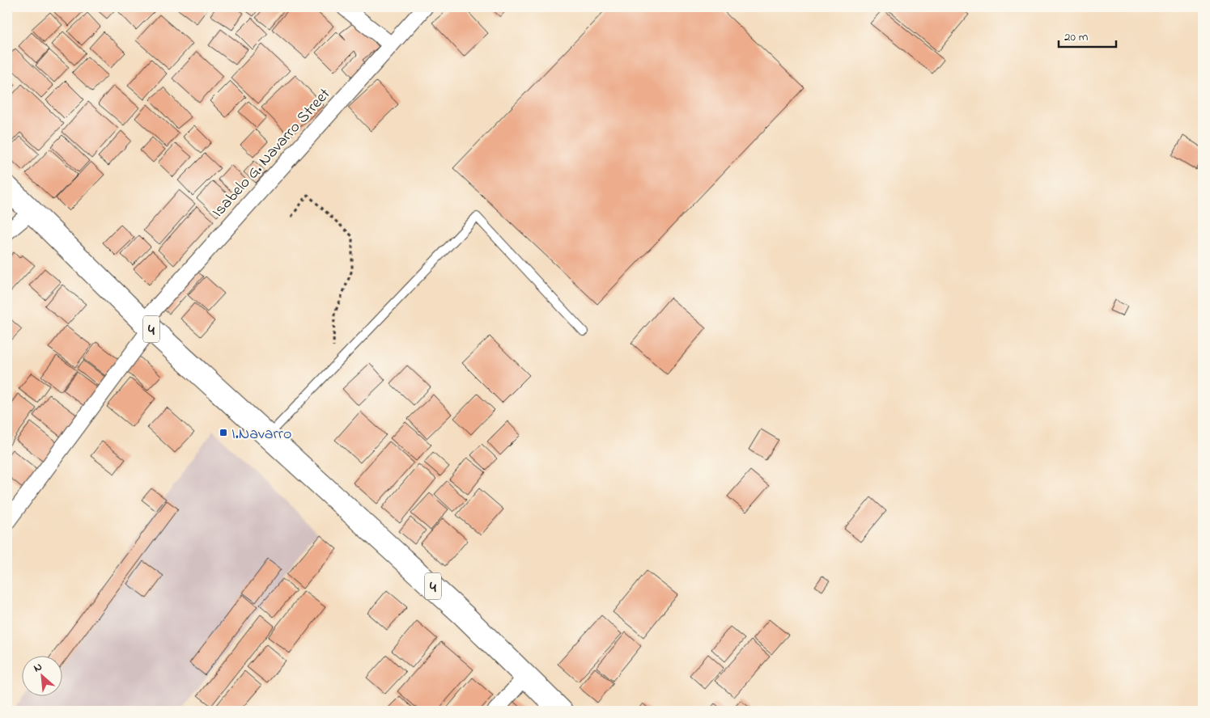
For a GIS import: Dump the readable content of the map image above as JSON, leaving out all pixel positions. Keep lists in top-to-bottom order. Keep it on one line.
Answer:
{"streets":{"highway":["4"],"street":["Isabelo G. Navarro Street"]},"crossings":[["Isabelo G. Navarro Street","4"]],"places":{"transit":["I.Navarro"]},"scale_bar":"20 m","north":"top left"}
